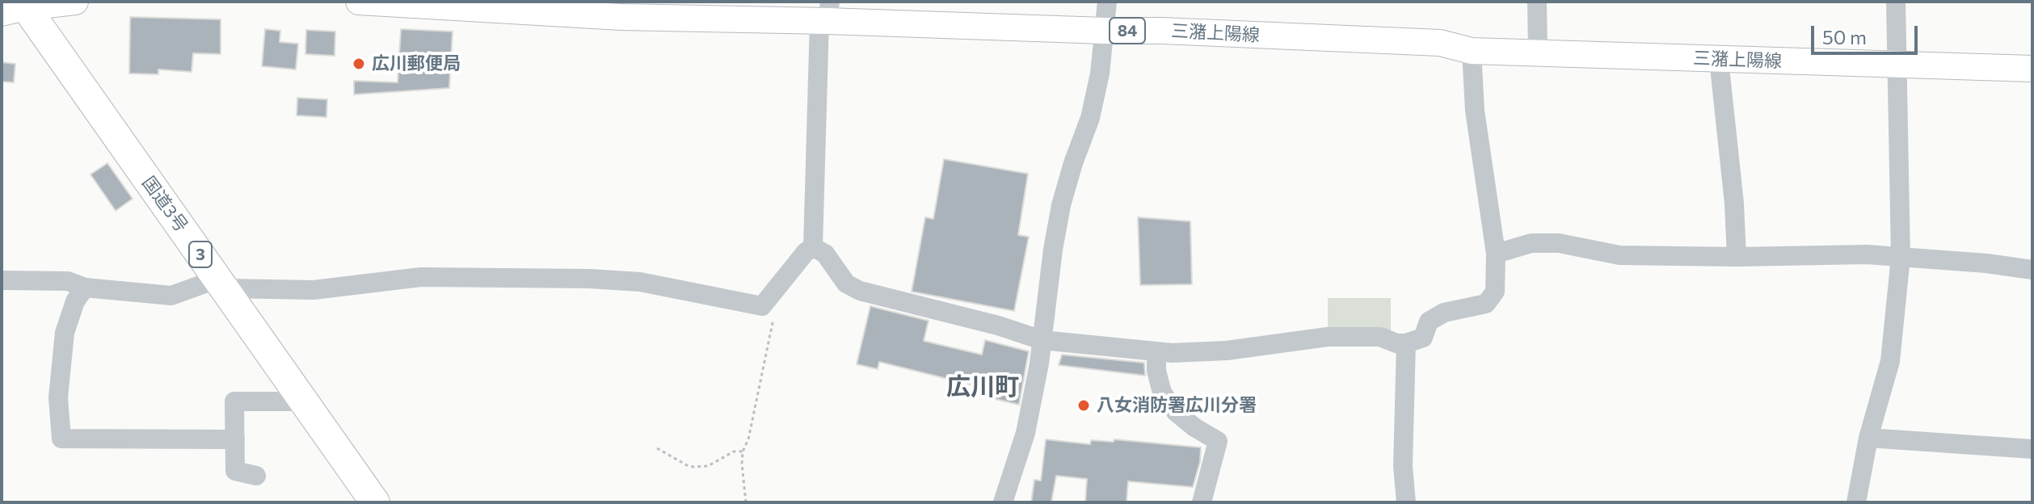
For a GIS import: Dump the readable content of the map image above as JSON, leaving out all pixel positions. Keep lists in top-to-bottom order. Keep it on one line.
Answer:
{"streets":{"highway":["国道3号","3"],"main road":["84","三潴上陽線"]},"districts":["広川町"],"places":["広川郵便局","八女消防署広川分署"],"scale_bar":"50 m"}
